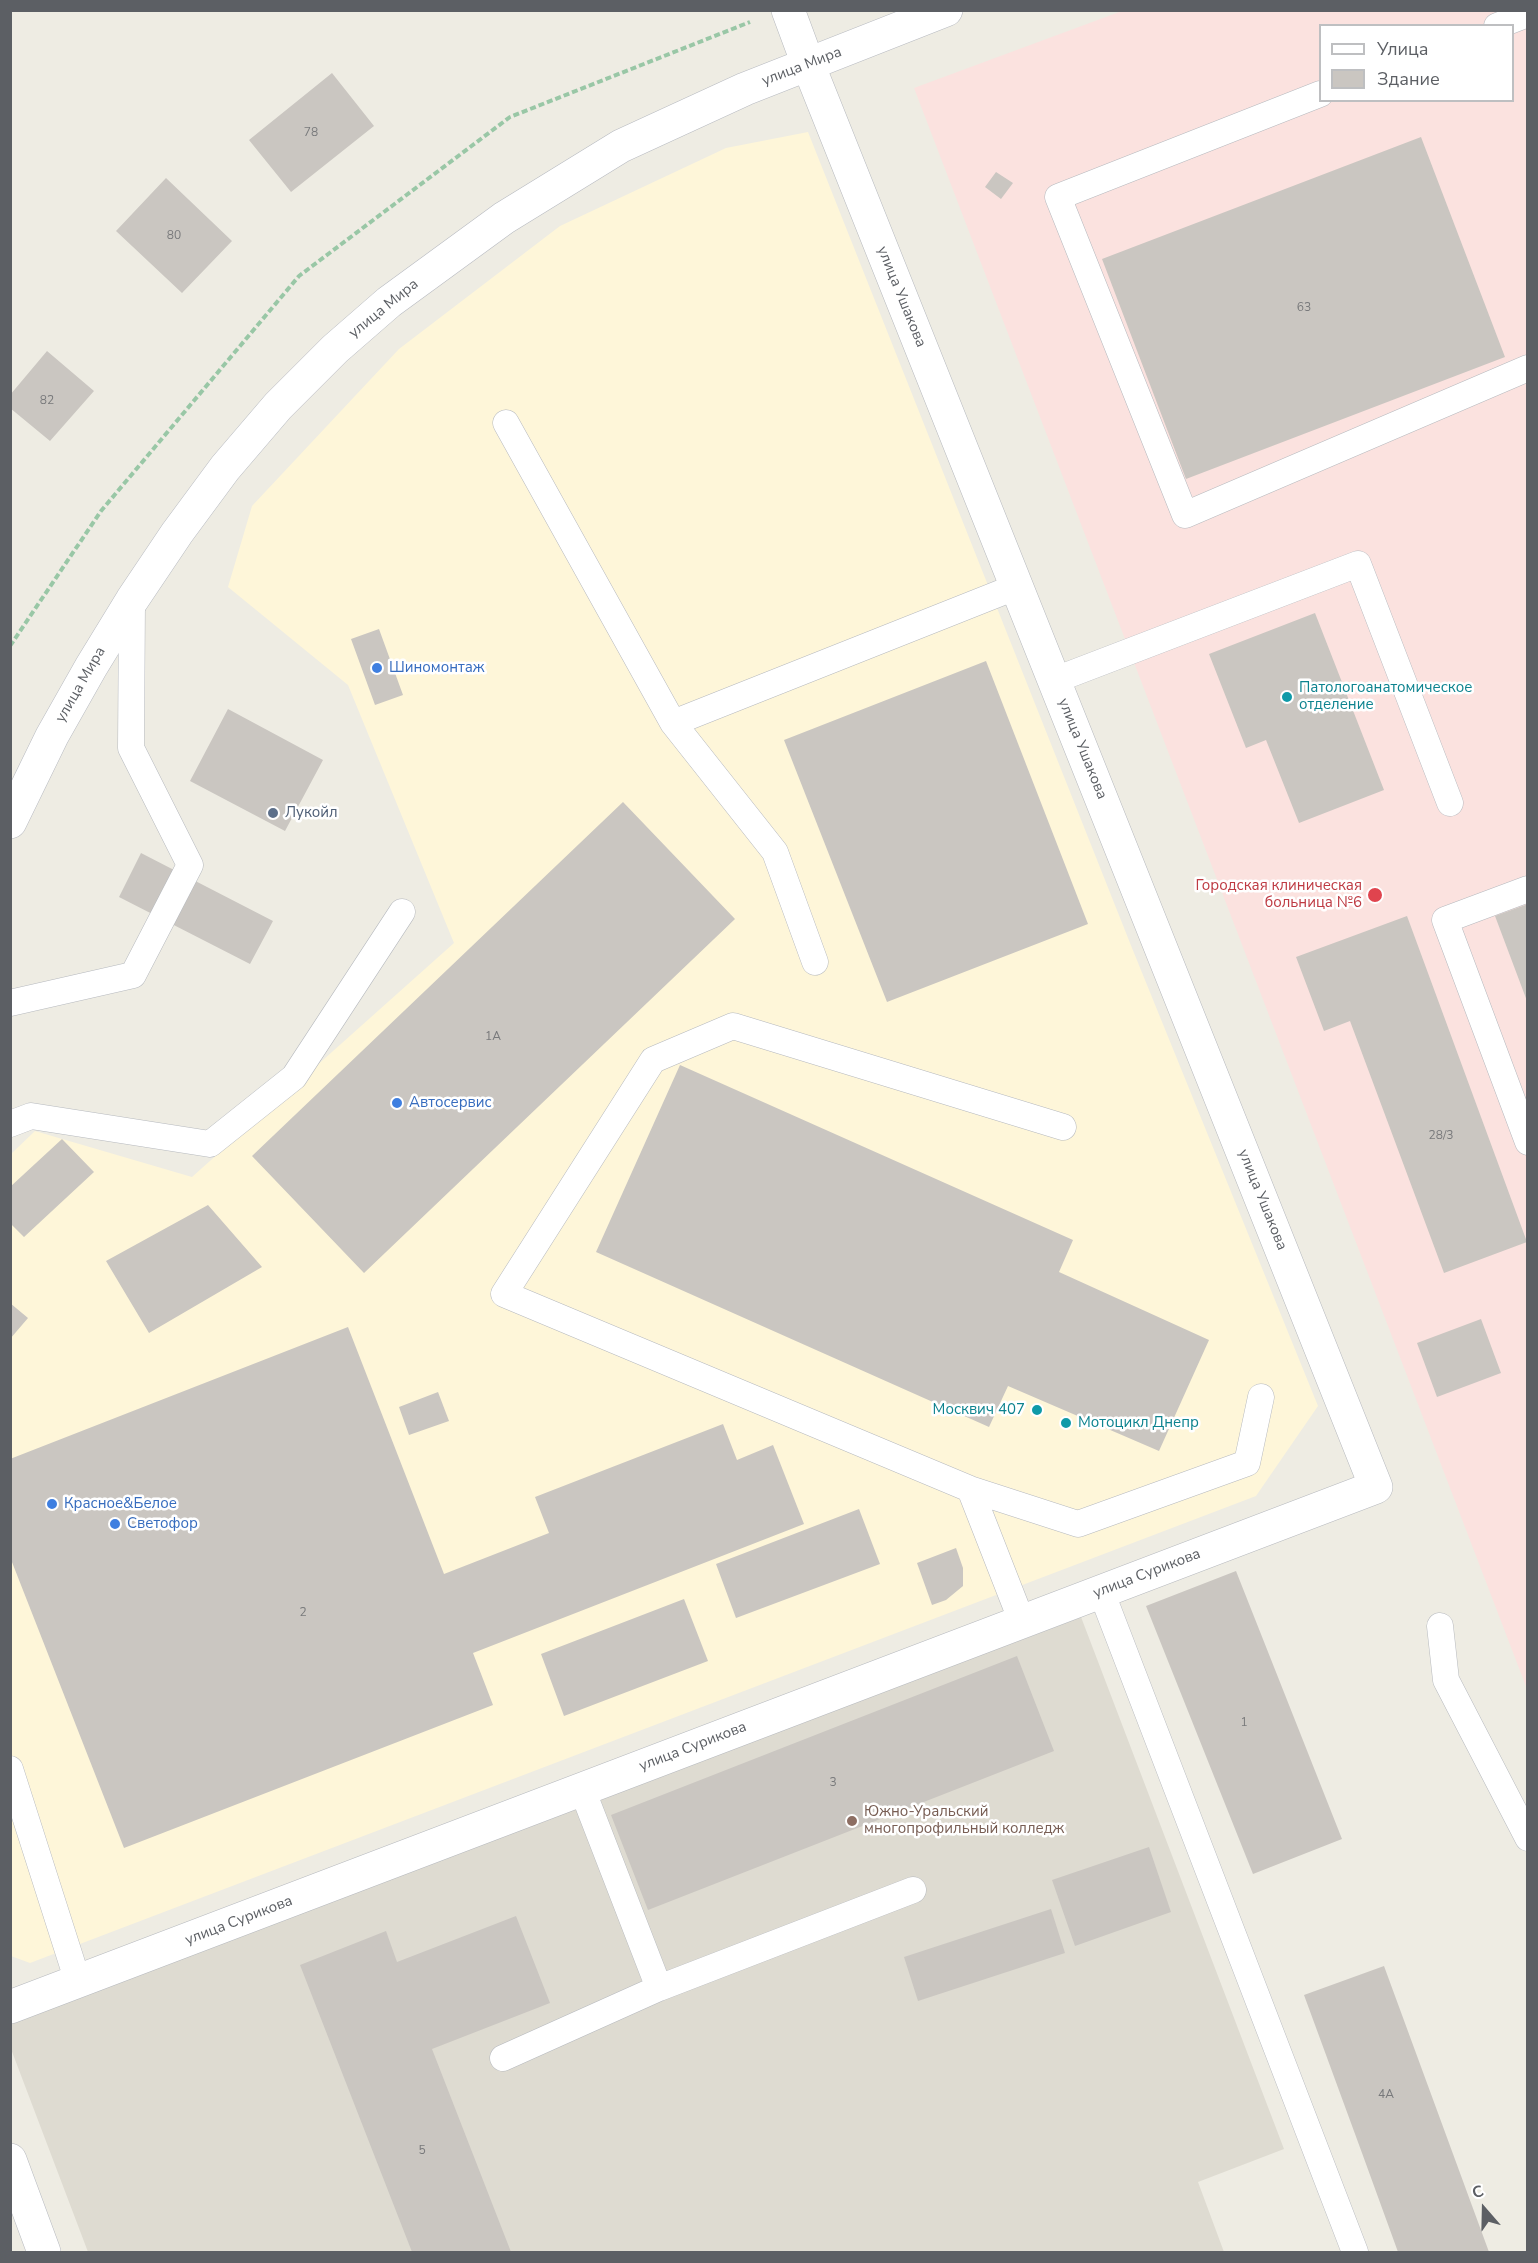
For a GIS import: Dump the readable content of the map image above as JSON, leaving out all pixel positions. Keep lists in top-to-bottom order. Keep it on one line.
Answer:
{"streets":{"street":["улица Мира","улица Ушакова","улица Сурикова"]},"crossings":[["улица Мира","улица Ушакова"],["улица Ушакова","улица Сурикова"]],"places":["Шиномонтаж","Патологоанатомическое отделение","Лукойл","Городская клиническая больница №6","Автосервис","Москвич 407","Мотоцикл Днепр","Красное&Белое","Светофор","Южно-Уральский многопрофильный колледж"],"house_numbers":["78","80","63","82","1А","28/3","2","1","3","4А","5"],"legend":["Улица","Здание"],"north":"top"}
